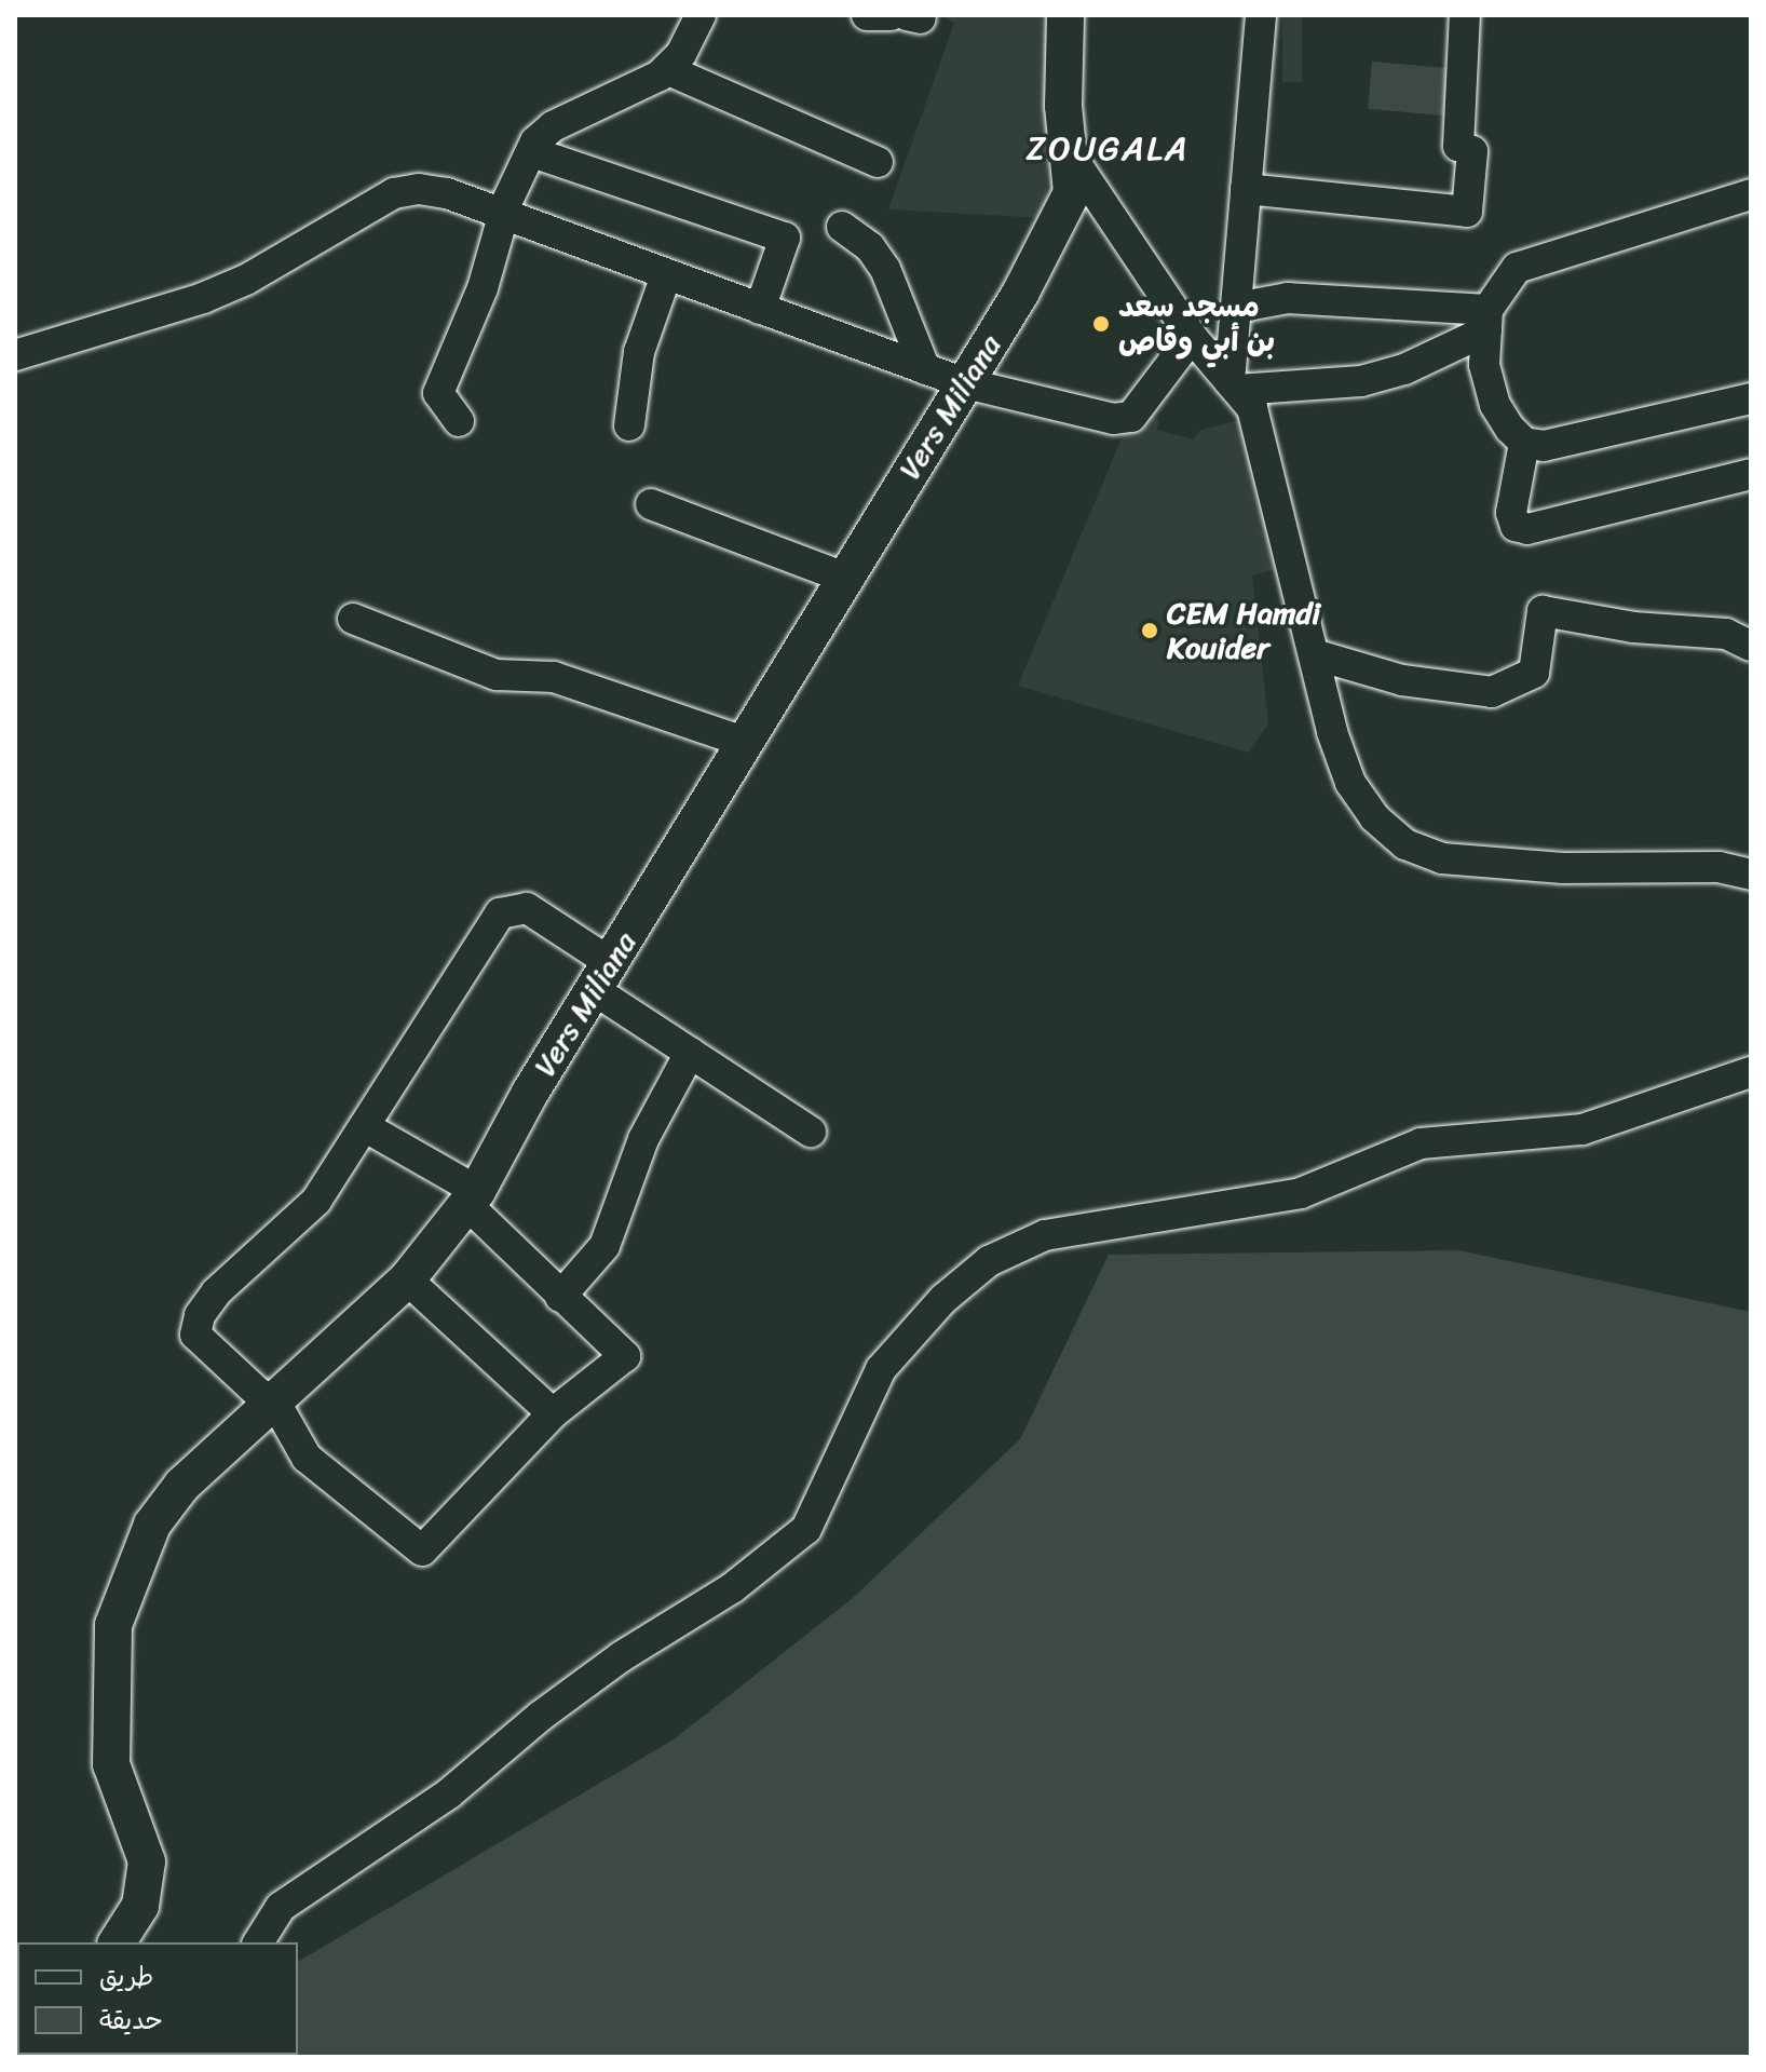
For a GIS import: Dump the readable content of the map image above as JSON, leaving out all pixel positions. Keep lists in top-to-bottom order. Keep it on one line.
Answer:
{"streets":{"main road":["Vers Miliana"]},"districts":["ZOUGALA"],"places":["مسجد سعد بن أبي وقاص","CEM Hamdi Kouider"],"legend":["طريق","حديقة"]}
